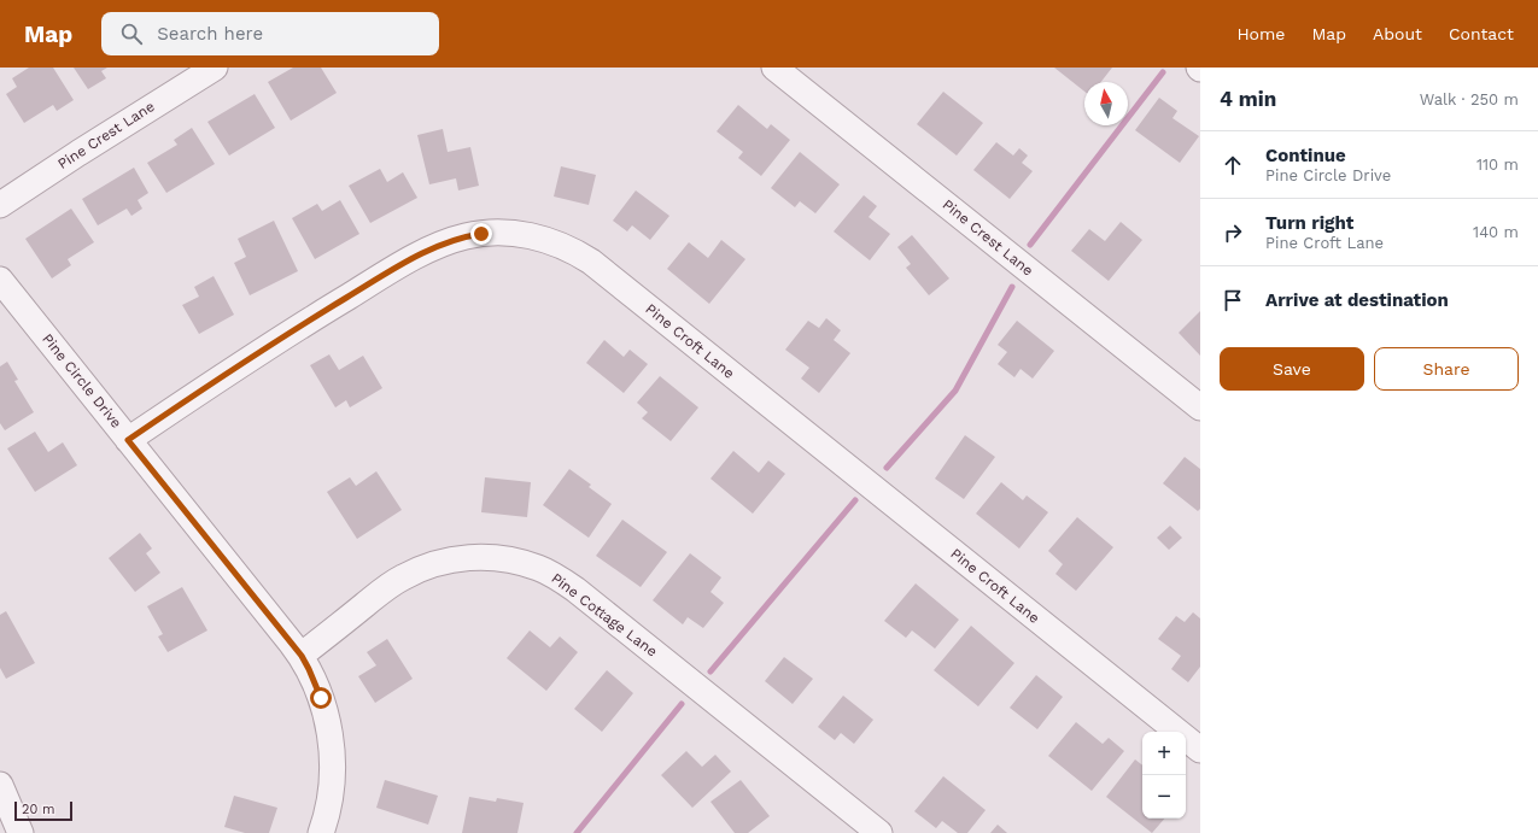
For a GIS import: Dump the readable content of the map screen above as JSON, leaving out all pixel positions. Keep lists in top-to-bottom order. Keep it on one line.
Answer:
{"streets":{"street":["Pine Crest Lane","Pine Croft Lane","Pine Circle Drive","Pine Cottage Lane"]},"crossings":[["Pine Croft Lane","Pine Circle Drive"],["Pine Circle Drive","Pine Cottage Lane"]],"scale_bar":"20 m","north":"top","page":{"header":"Map","search":"Search here","nav":["Home","Map","About","Contact"],"heading":["4 min","Walk · 250 m"],"list":[["Continue","Pine Circle Drive","110 m"],["Turn right","Pine Croft Lane","140 m"],"Arrive at destination"],"buttons":["Save","Share"],"map_buttons":["+","−"],"scale":"20 m"}}
